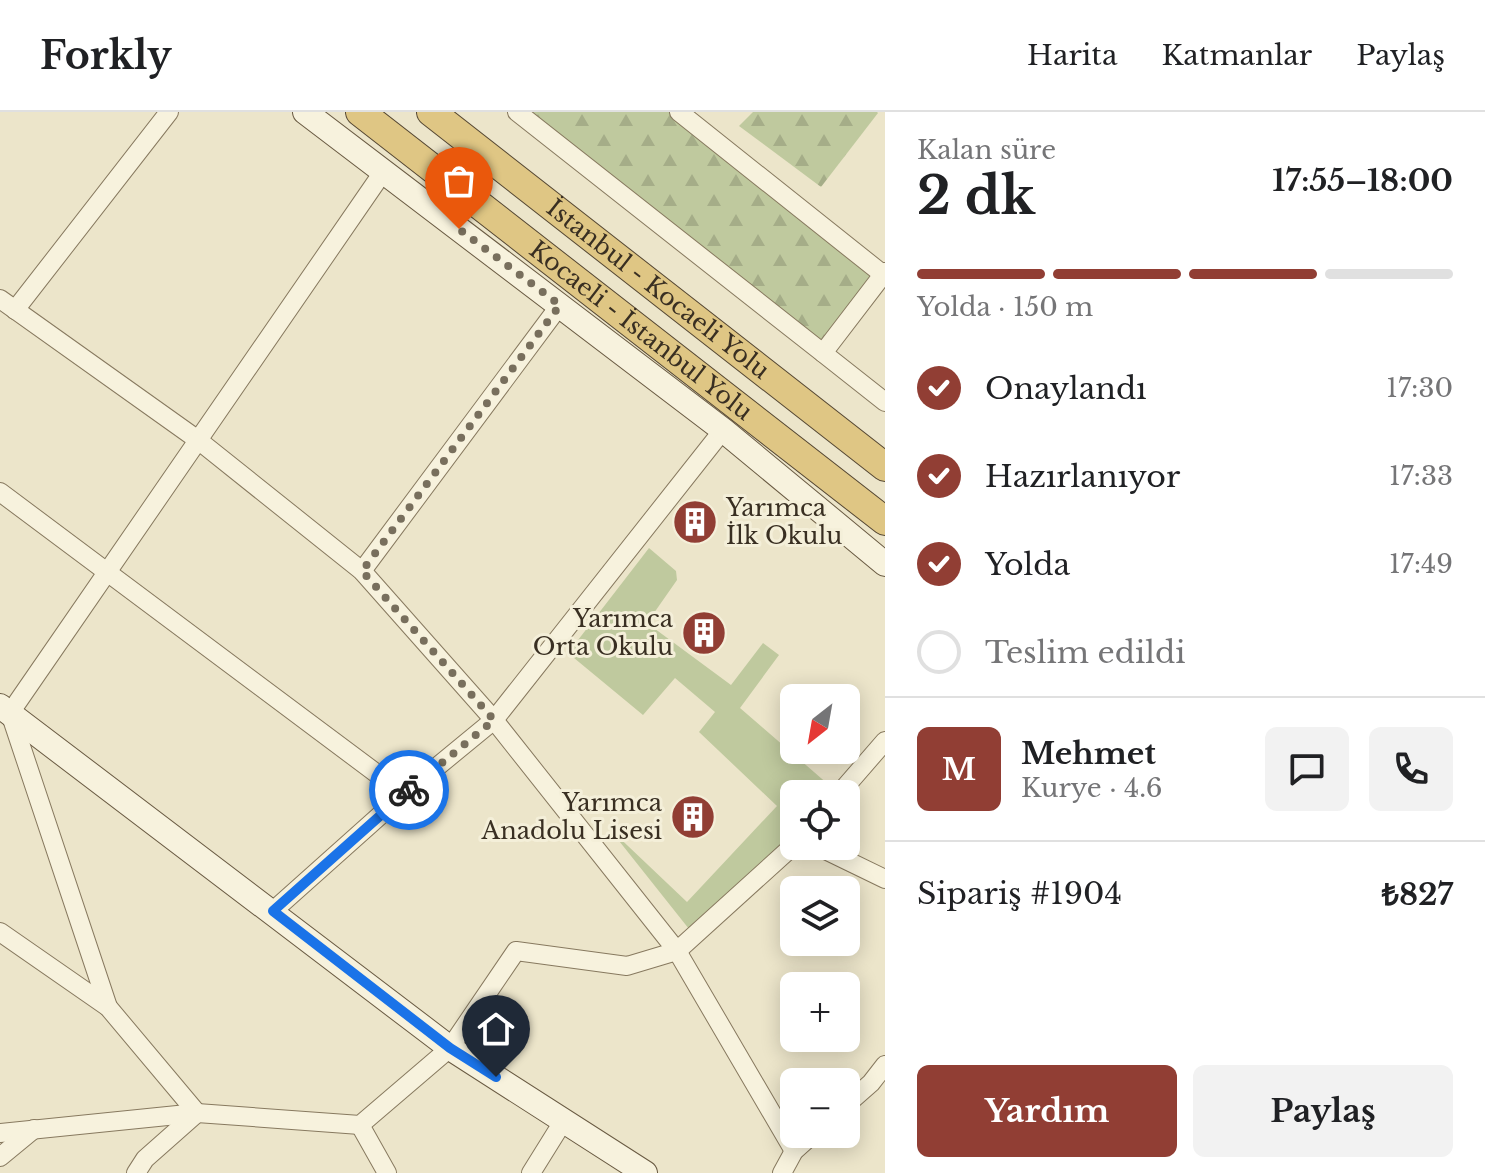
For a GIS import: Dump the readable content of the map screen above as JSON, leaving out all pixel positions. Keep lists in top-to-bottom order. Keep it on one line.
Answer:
{"streets":{"highway":["İstanbul - Kocaeli Yolu","Kocaeli - İstanbul Yolu"]},"places":{"building":["Yarımca İlk Okulu","Yarımca Orta Okulu","Yarımca Anadolu Lisesi"]},"north":"bottom left","page":{"header":"Forkly","nav":["Harita","Katmanlar","Paylaş"],"heading":["2 dk","Kalan süre","17:55–18:00"],"panel":["Mehmet","Kurye · 4.6","Sipariş #1904","₺827"],"bar":"Yolda · 150 m","list":[["Onaylandı","17:30"],["Hazırlanıyor","17:33"],["Yolda","17:49"],"Teslim edildi"],"map_buttons":["+","−"],"round":"M","buttons":["Yardım","Paylaş"]}}
